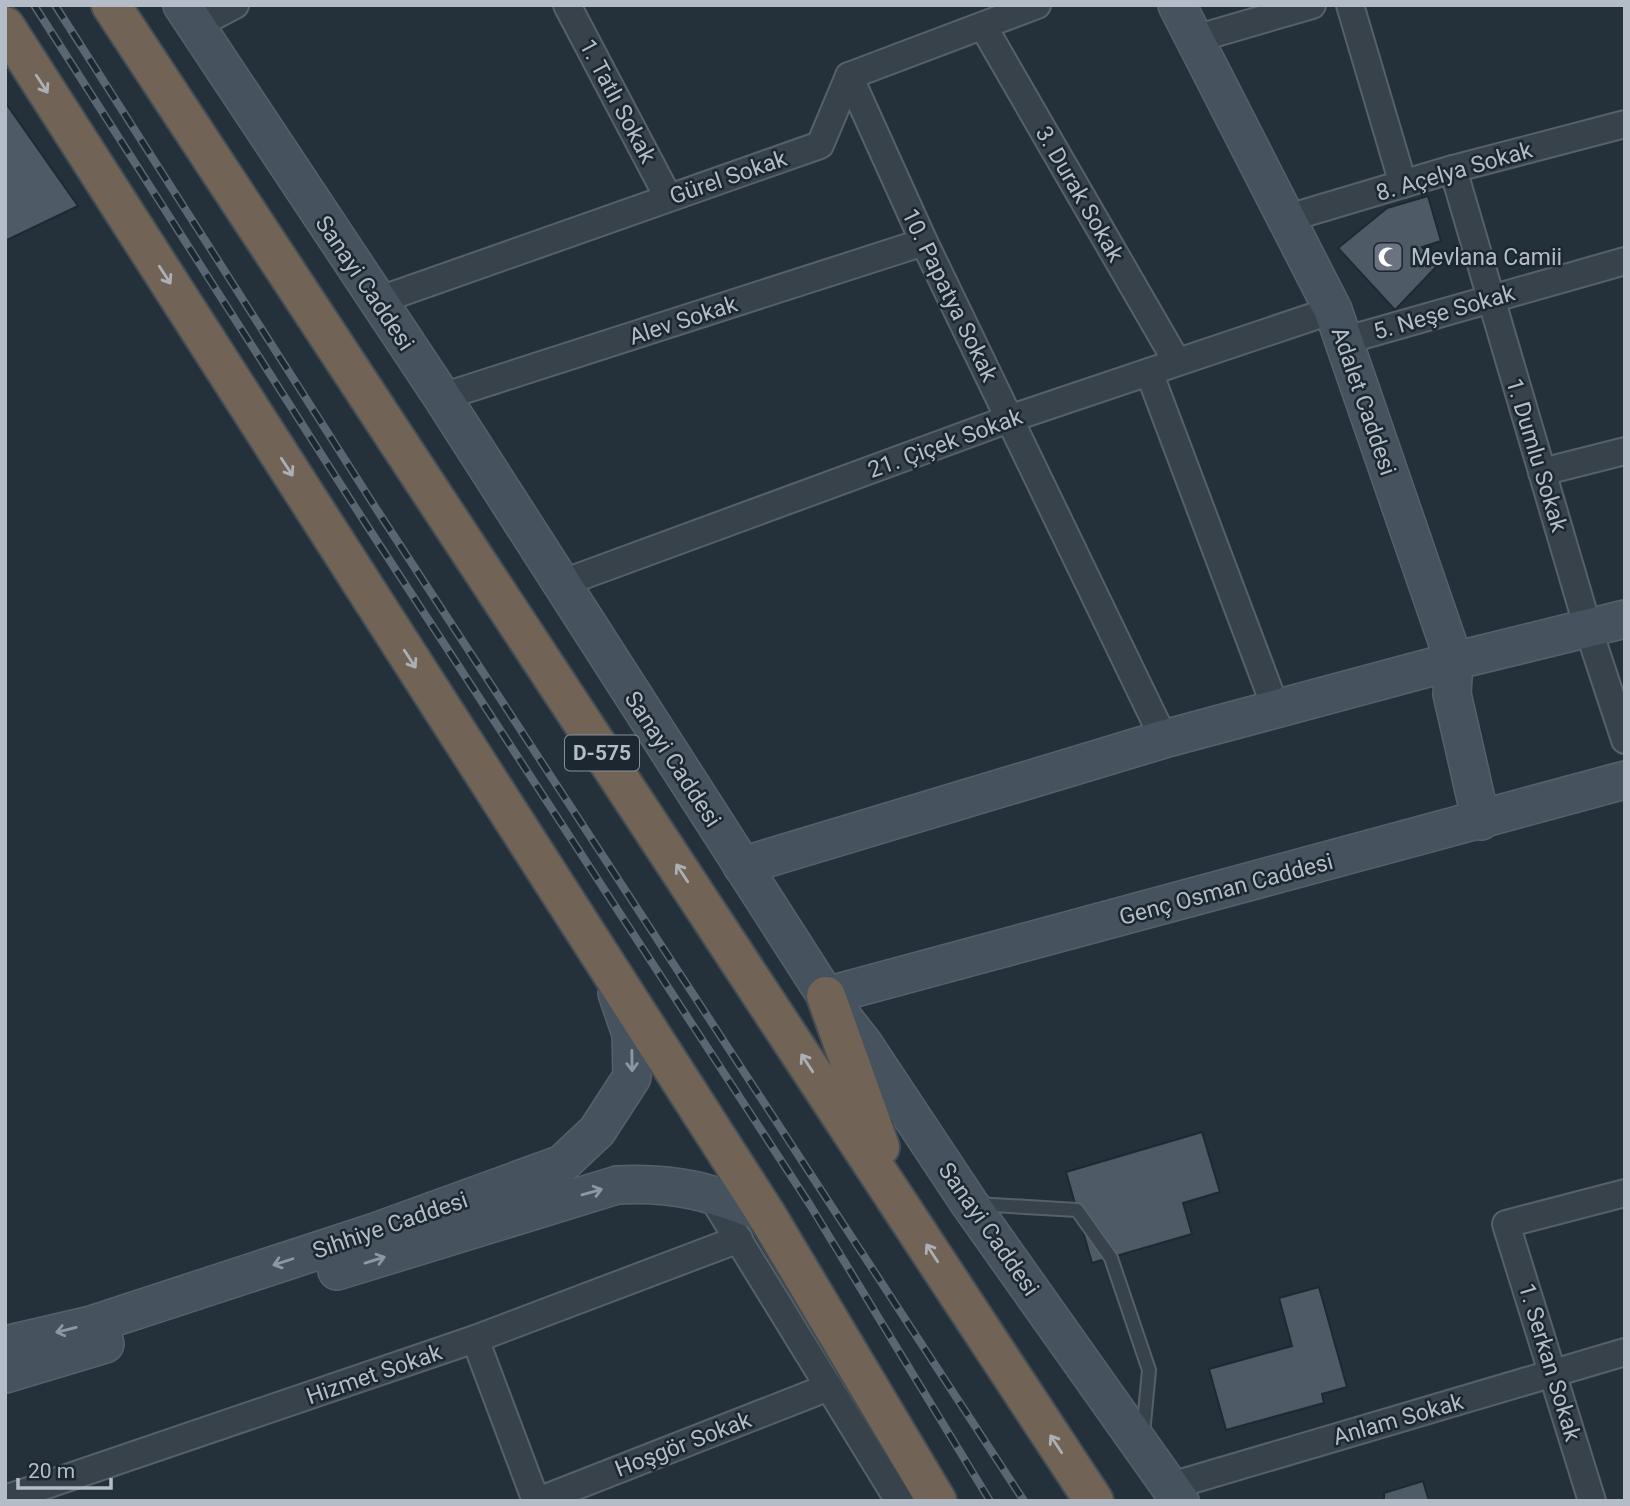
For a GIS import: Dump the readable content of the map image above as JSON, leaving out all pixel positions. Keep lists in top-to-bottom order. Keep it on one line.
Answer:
{"streets":{"highway":["D-575"],"street":["1. Tatlı Sokak","8. Açelya Sokak","Gürel Sokak","3. Durak Sokak","Sanayi Caddesi","10. Papatya Sokak","5. Neşe Sokak","Alev Sokak","Adalet Caddesi","21. Çiçek Sokak","1. Dumlu Sokak","Genç Osman Caddesi","Sıhhiye Caddesi","1. Serkan Sokak","Hizmet Sokak","Anlam Sokak","Hoşgör Sokak"]},"crossings":[["1. Tatlı Sokak","Gürel Sokak"],["8. Açelya Sokak","Adalet Caddesi"],["8. Açelya Sokak","1. Dumlu Sokak"],["Gürel Sokak","Sanayi Caddesi"],["Gürel Sokak","10. Papatya Sokak"],["3. Durak Sokak","21. Çiçek Sokak"],["Sanayi Caddesi","Alev Sokak"],["Sanayi Caddesi","21. Çiçek Sokak"],["Sanayi Caddesi","Genç Osman Caddesi"],["Sanayi Caddesi","Anlam Sokak"],["10. Papatya Sokak","Alev Sokak"],["10. Papatya Sokak","21. Çiçek Sokak"],["5. Neşe Sokak","Adalet Caddesi"],["5. Neşe Sokak","21. Çiçek Sokak"],["5. Neşe Sokak","1. Dumlu Sokak"],["Adalet Caddesi","21. Çiçek Sokak"],["Adalet Caddesi","Genç Osman Caddesi"],["Sıhhiye Caddesi","Hizmet Sokak"],["1. Serkan Sokak","Anlam Sokak"]],"places":{"mosque":["Mevlana Camii"]},"scale_bar":"20 m"}
